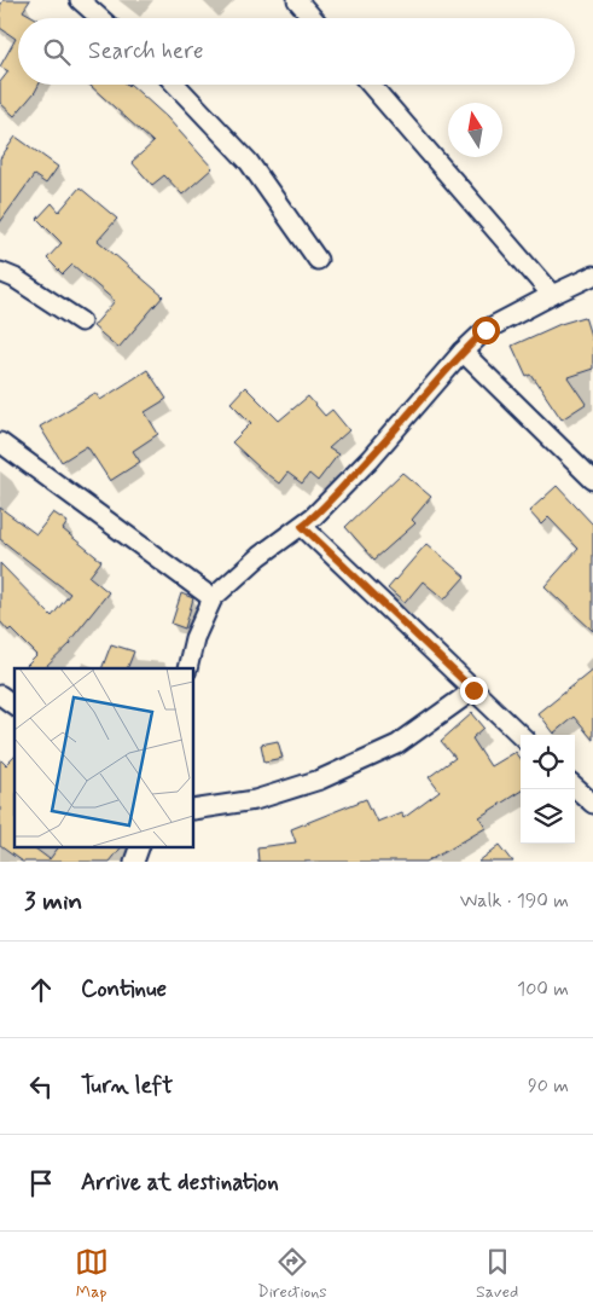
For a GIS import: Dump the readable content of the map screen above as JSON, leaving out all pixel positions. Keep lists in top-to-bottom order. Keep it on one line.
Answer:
{"north":"top","page":{"search":"Search here","heading":["3 min","Walk · 190 m"],"list":[["Continue","100 m"],["Turn left","90 m"],"Arrive at destination"],"nav":["Map","Directions","Saved"]}}
